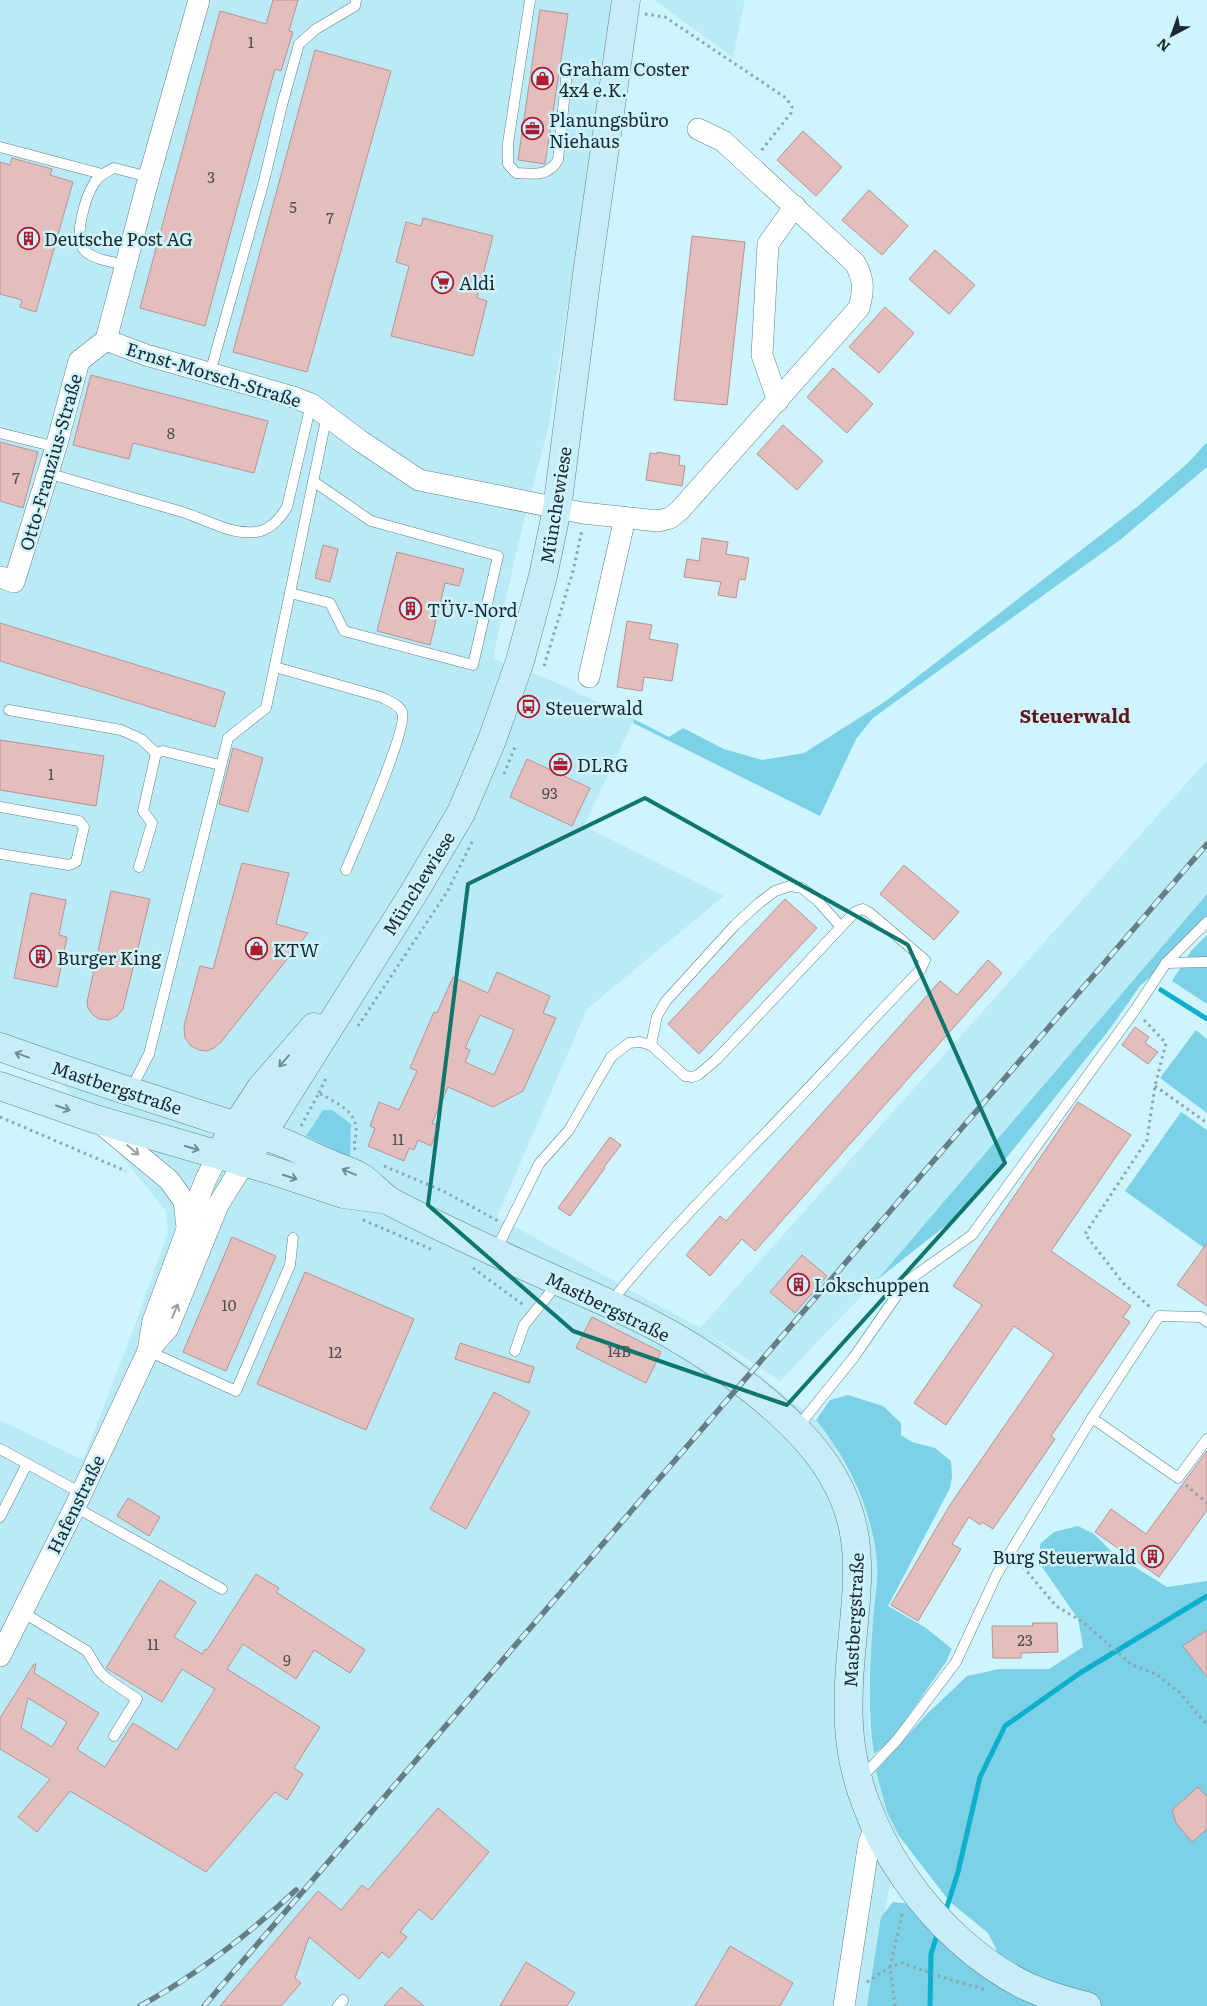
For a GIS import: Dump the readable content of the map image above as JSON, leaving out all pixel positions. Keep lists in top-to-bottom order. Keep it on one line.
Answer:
{"streets":{"main road":["Münchewiese","Mastbergstraße"],"street":["Ernst-Morsch-Straße","Otto-Franzius-Straße","Hafenstraße"]},"crossings":[["Ernst-Morsch-Straße","Otto-Franzius-Straße"],["Ernst-Morsch-Straße","Münchewiese"],["Münchewiese","Mastbergstraße"],["Mastbergstraße","Hafenstraße"]],"districts":["Steuerwald"],"places":{"shop":["Graham Coster 4x4 e.K.","KTW"],"office":["Planungsbüro Niehaus","DLRG"],"building":["Deutsche Post AG","TÜV-Nord","Burger King","Lokschuppen","Burg Steuerwald"],"supermarket":["Aldi"],"bus stop":["Steuerwald"]},"house_numbers":["1","3","5","7","8","7","1","93","11","10","14B","12","23","11","9"],"north":"bottom left"}
